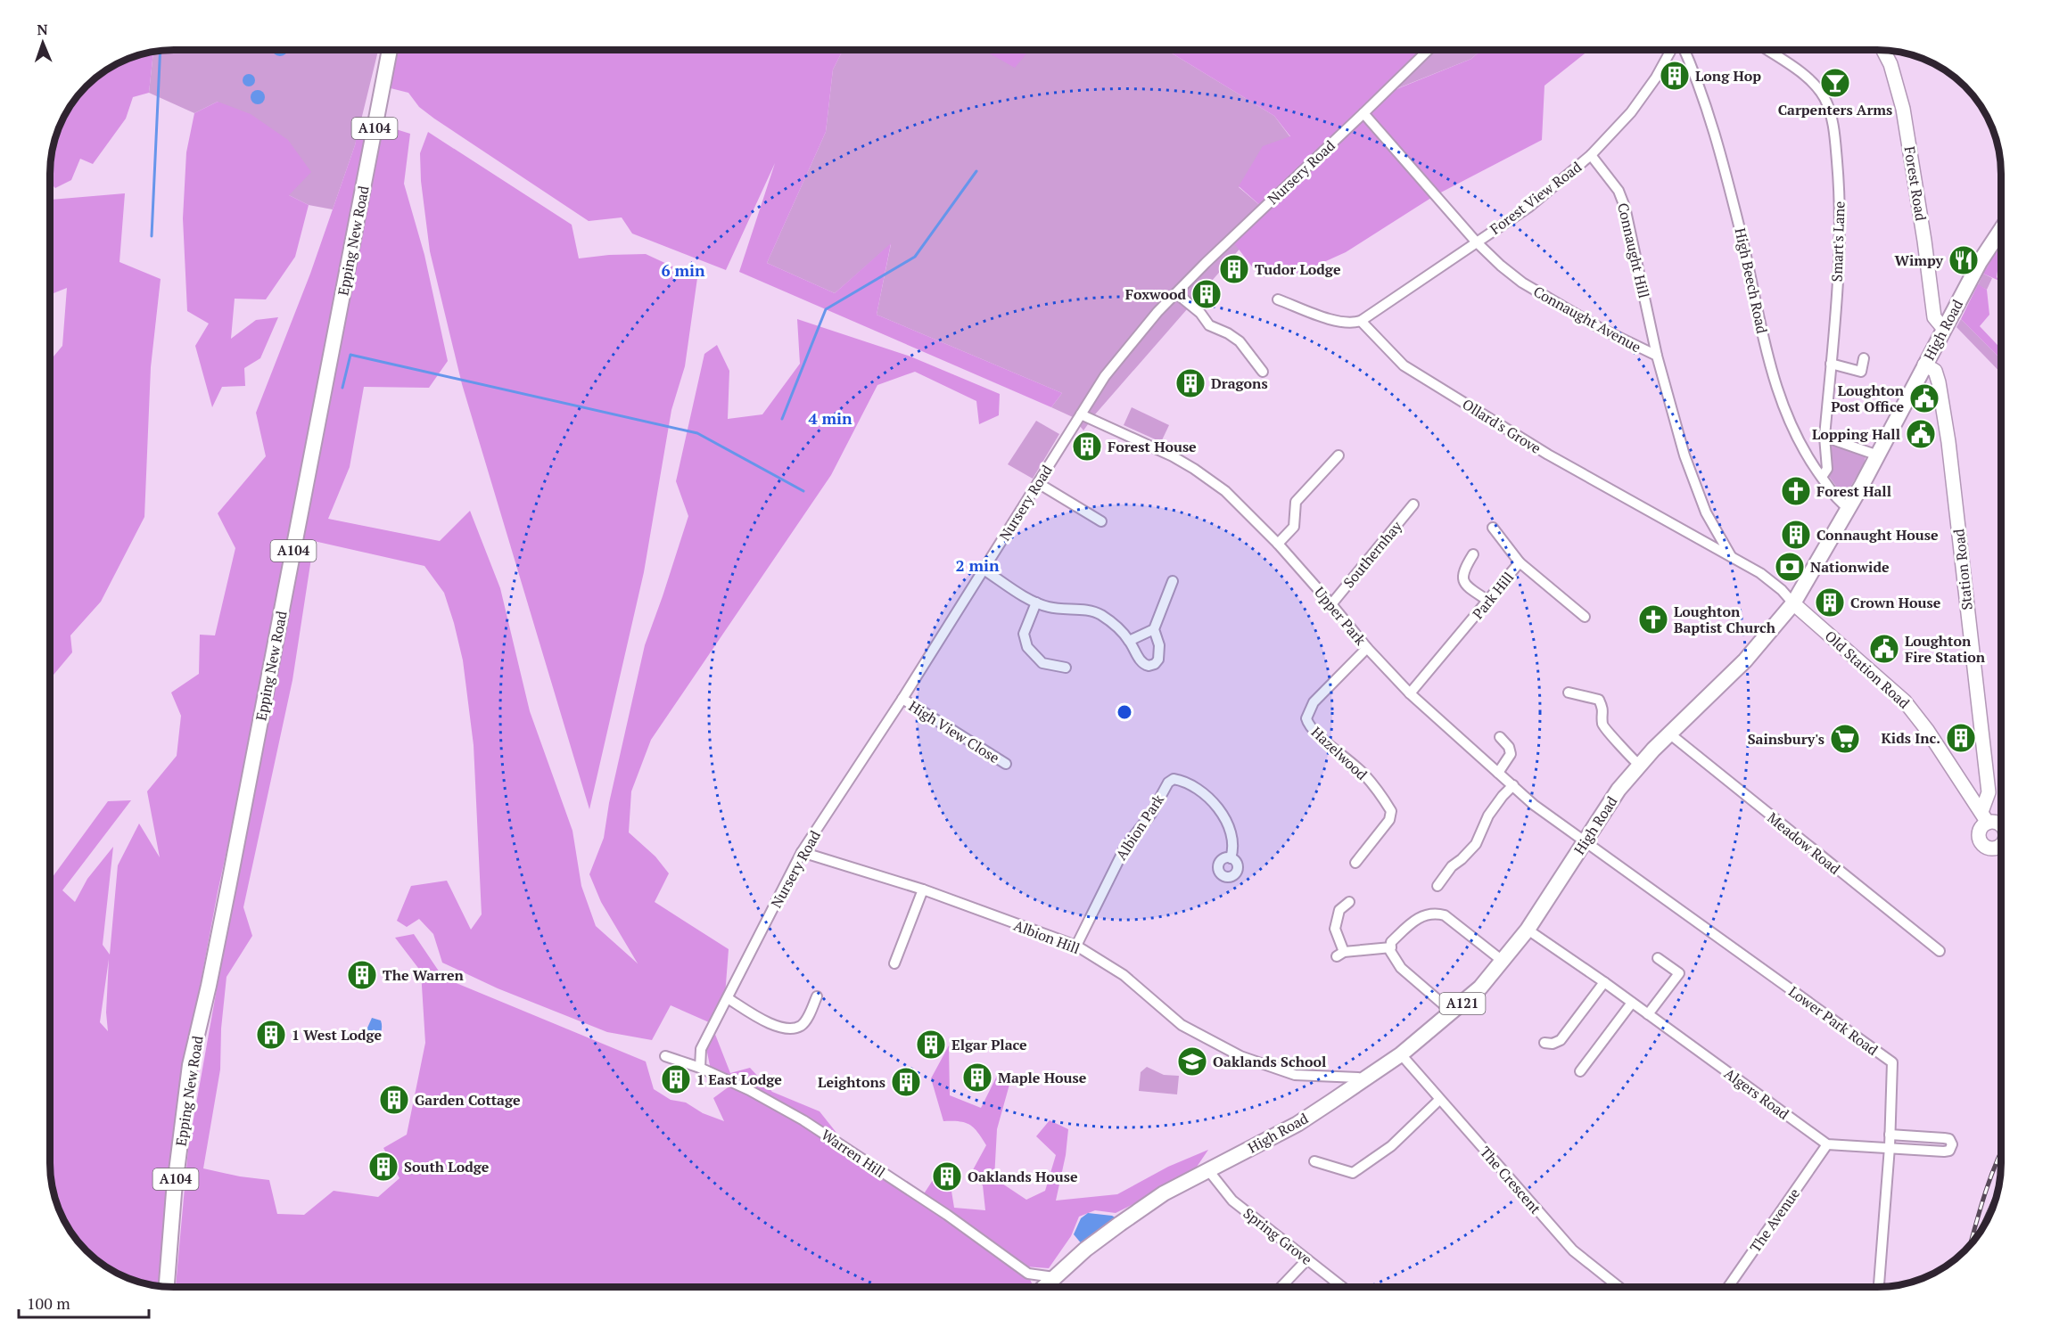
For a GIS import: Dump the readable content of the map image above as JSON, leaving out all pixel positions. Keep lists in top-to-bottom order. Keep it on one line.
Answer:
{"streets":{"main road":["A104","Epping New Road","High Road","A121"],"street":["Nursery Road","Forest Road","Forest View Road","Smart's Lane","Connaught Hill","High Beech Road","Connaught Avenue","Ollard's Grove","Southernhay","Station Road","Park Hill","Upper Park","Old Station Road","High View Close","Hazelwood","Albion Park","Meadow Road","Albion Hill","Lower Park Road","Algers Road","Warren Hill","The Crescent","The Avenue","Spring Grove"]},"crossings":[["Nursery Road","Connaught Avenue"],["Nursery Road","Upper Park"],["Nursery Road","High View Close"],["Nursery Road","Albion Hill"],["Nursery Road","Warren Hill"],["Forest Road","High Road"],["Forest View Road","Connaught Hill"],["Forest View Road","Connaught Avenue"],["Forest View Road","Ollard's Grove"],["Smart's Lane","High Beech Road"],["Connaught Hill","Connaught Avenue"],["High Beech Road","High Road"],["Connaught Avenue","Ollard's Grove"],["High Road","Station Road"],["High Road","Upper Park"],["High Road","Old Station Road"],["High Road","Meadow Road"],["High Road","Albion Hill"],["High Road","Lower Park Road"],["High Road","Algers Road"],["High Road","Warren Hill"],["High Road","The Crescent"],["High Road","Spring Grove"],["Southernhay","Upper Park"],["Station Road","Old Station Road"],["Park Hill","Upper Park"],["Upper Park","Hazelwood"],["Upper Park","Lower Park Road"],["Albion Park","Albion Hill"],["Algers Road","The Avenue"]],"places":{"building":["Long Hop","Tudor Lodge","Foxwood","Dragons","Forest House","Connaught House","Crown House","Kids Inc.","The Warren","1 West Lodge","Elgar Place","Maple House","1 East Lodge","Leightons","Garden Cottage","South Lodge","Oaklands House"],"bar":["Carpenters Arms"],"restaurant":["Wimpy"],"public building":["Loughton Post Office","Lopping Hall","Loughton Fire Station"],"church":["Forest Hall","Loughton Baptist Church"],"bank":["Nationwide"],"supermarket":["Sainsbury's"],"school or university":["Oaklands School"]},"scale_bar":"100 m","north":"top","rings":["6 min","4 min","2 min"]}
